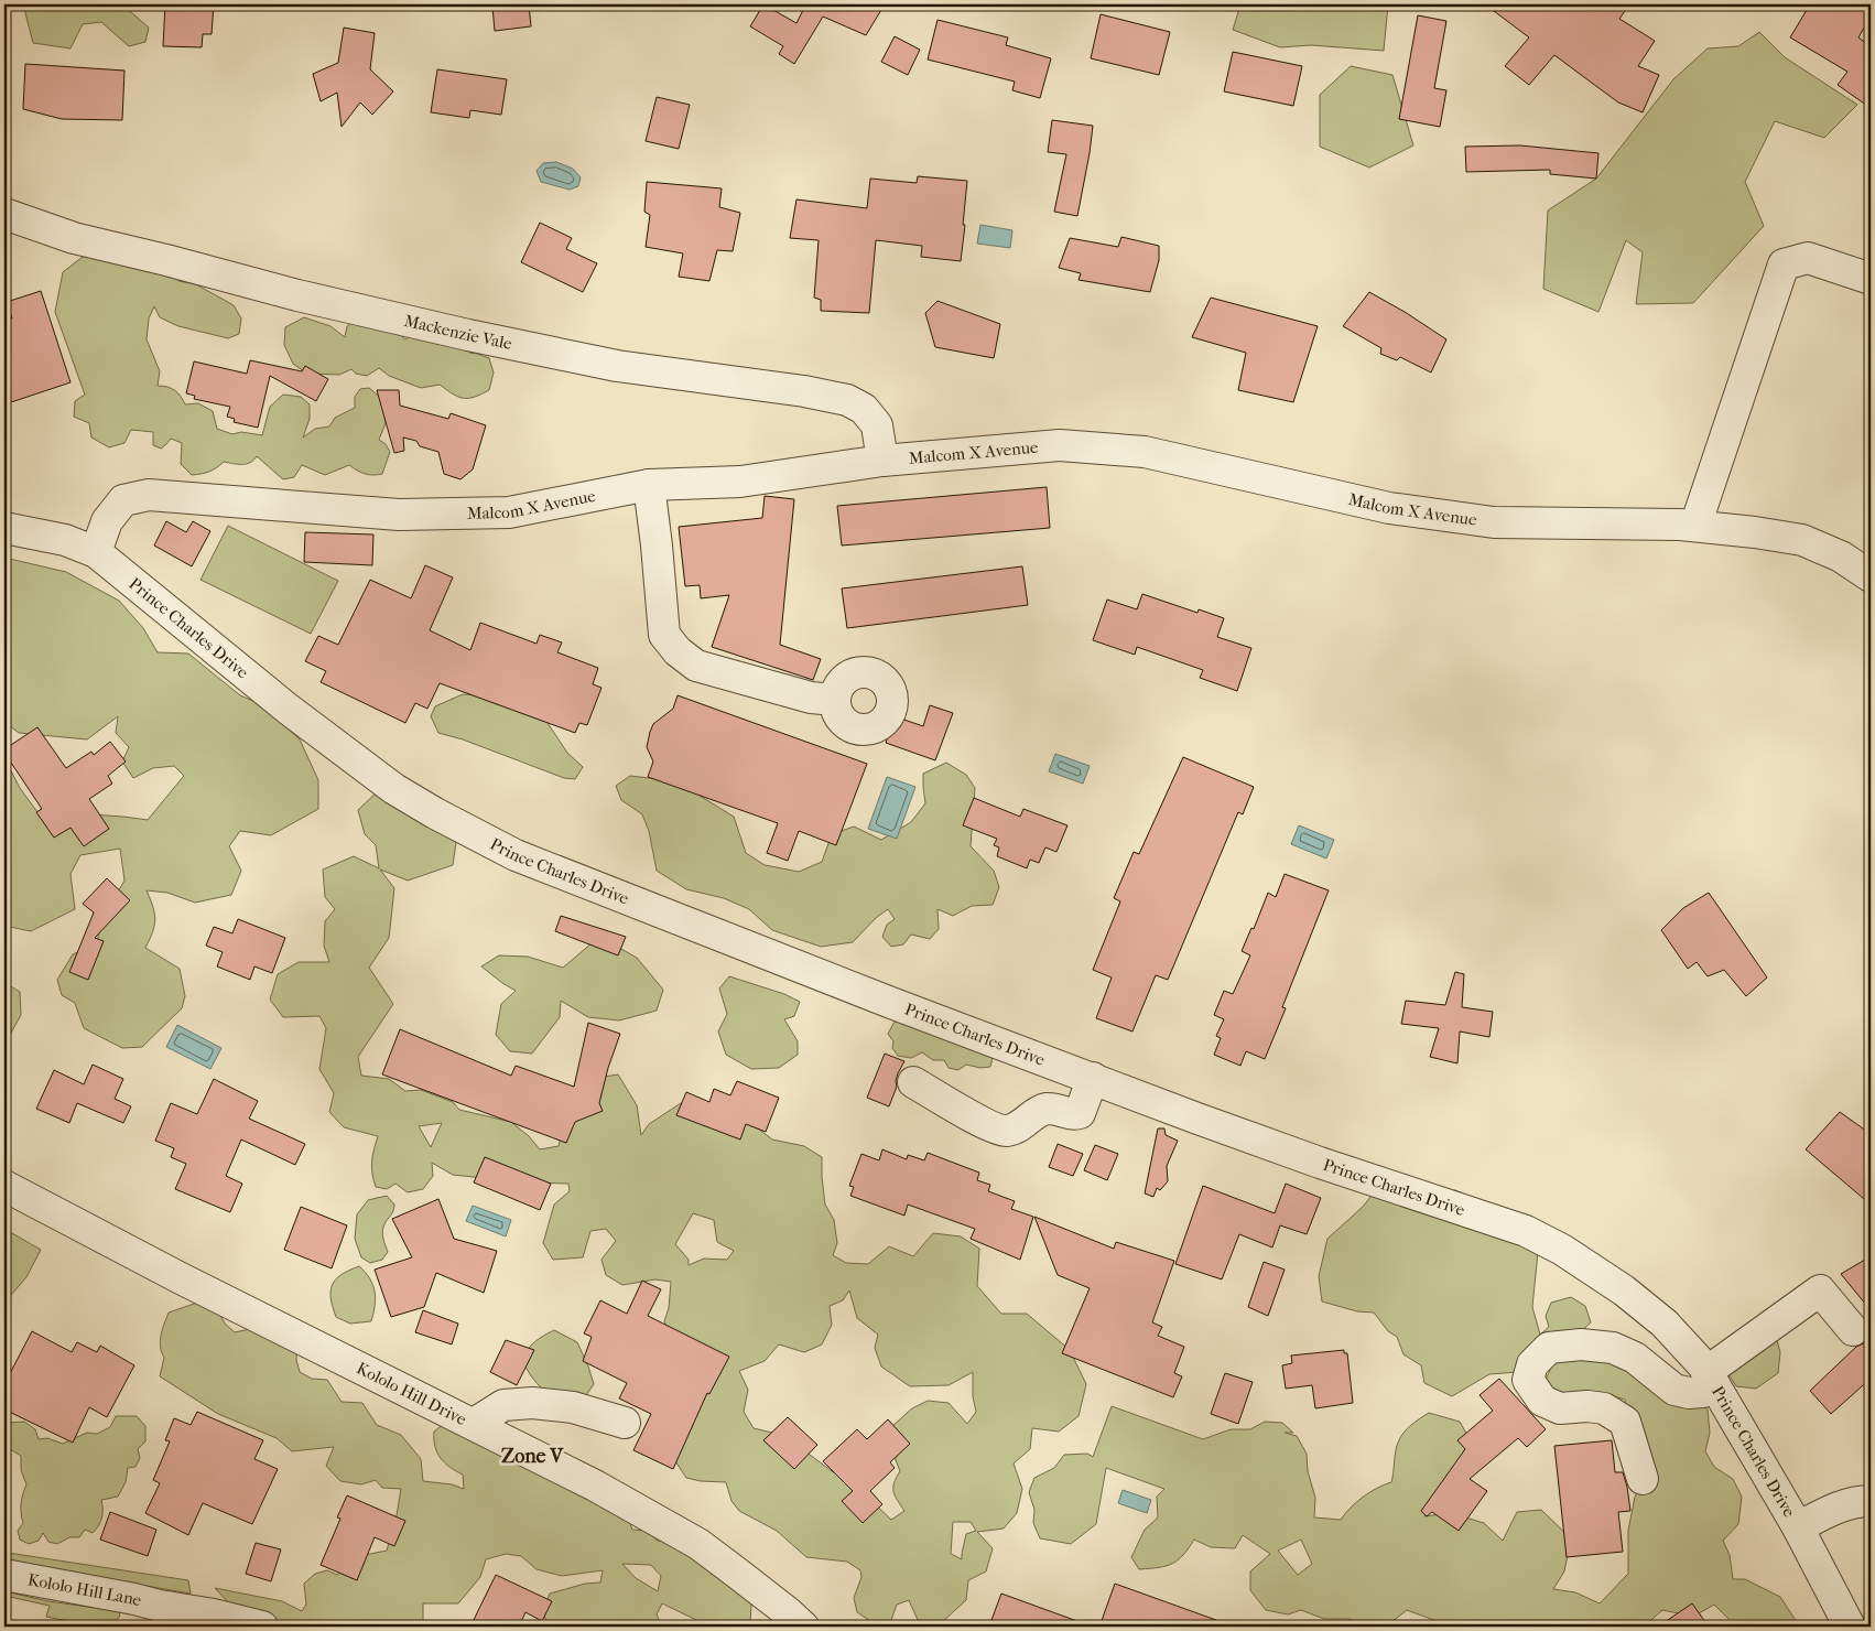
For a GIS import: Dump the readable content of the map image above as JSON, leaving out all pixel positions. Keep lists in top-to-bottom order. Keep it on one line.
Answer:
{"streets":{"street":["Mackenzie Vale","Malcom X Avenue","Prince Charles Drive","Kololo Hill Drive","Kololo Hill Lane"]},"crossings":[["Mackenzie Vale","Malcom X Avenue"],["Malcom X Avenue","Prince Charles Drive"]],"districts":["Zone V"]}
